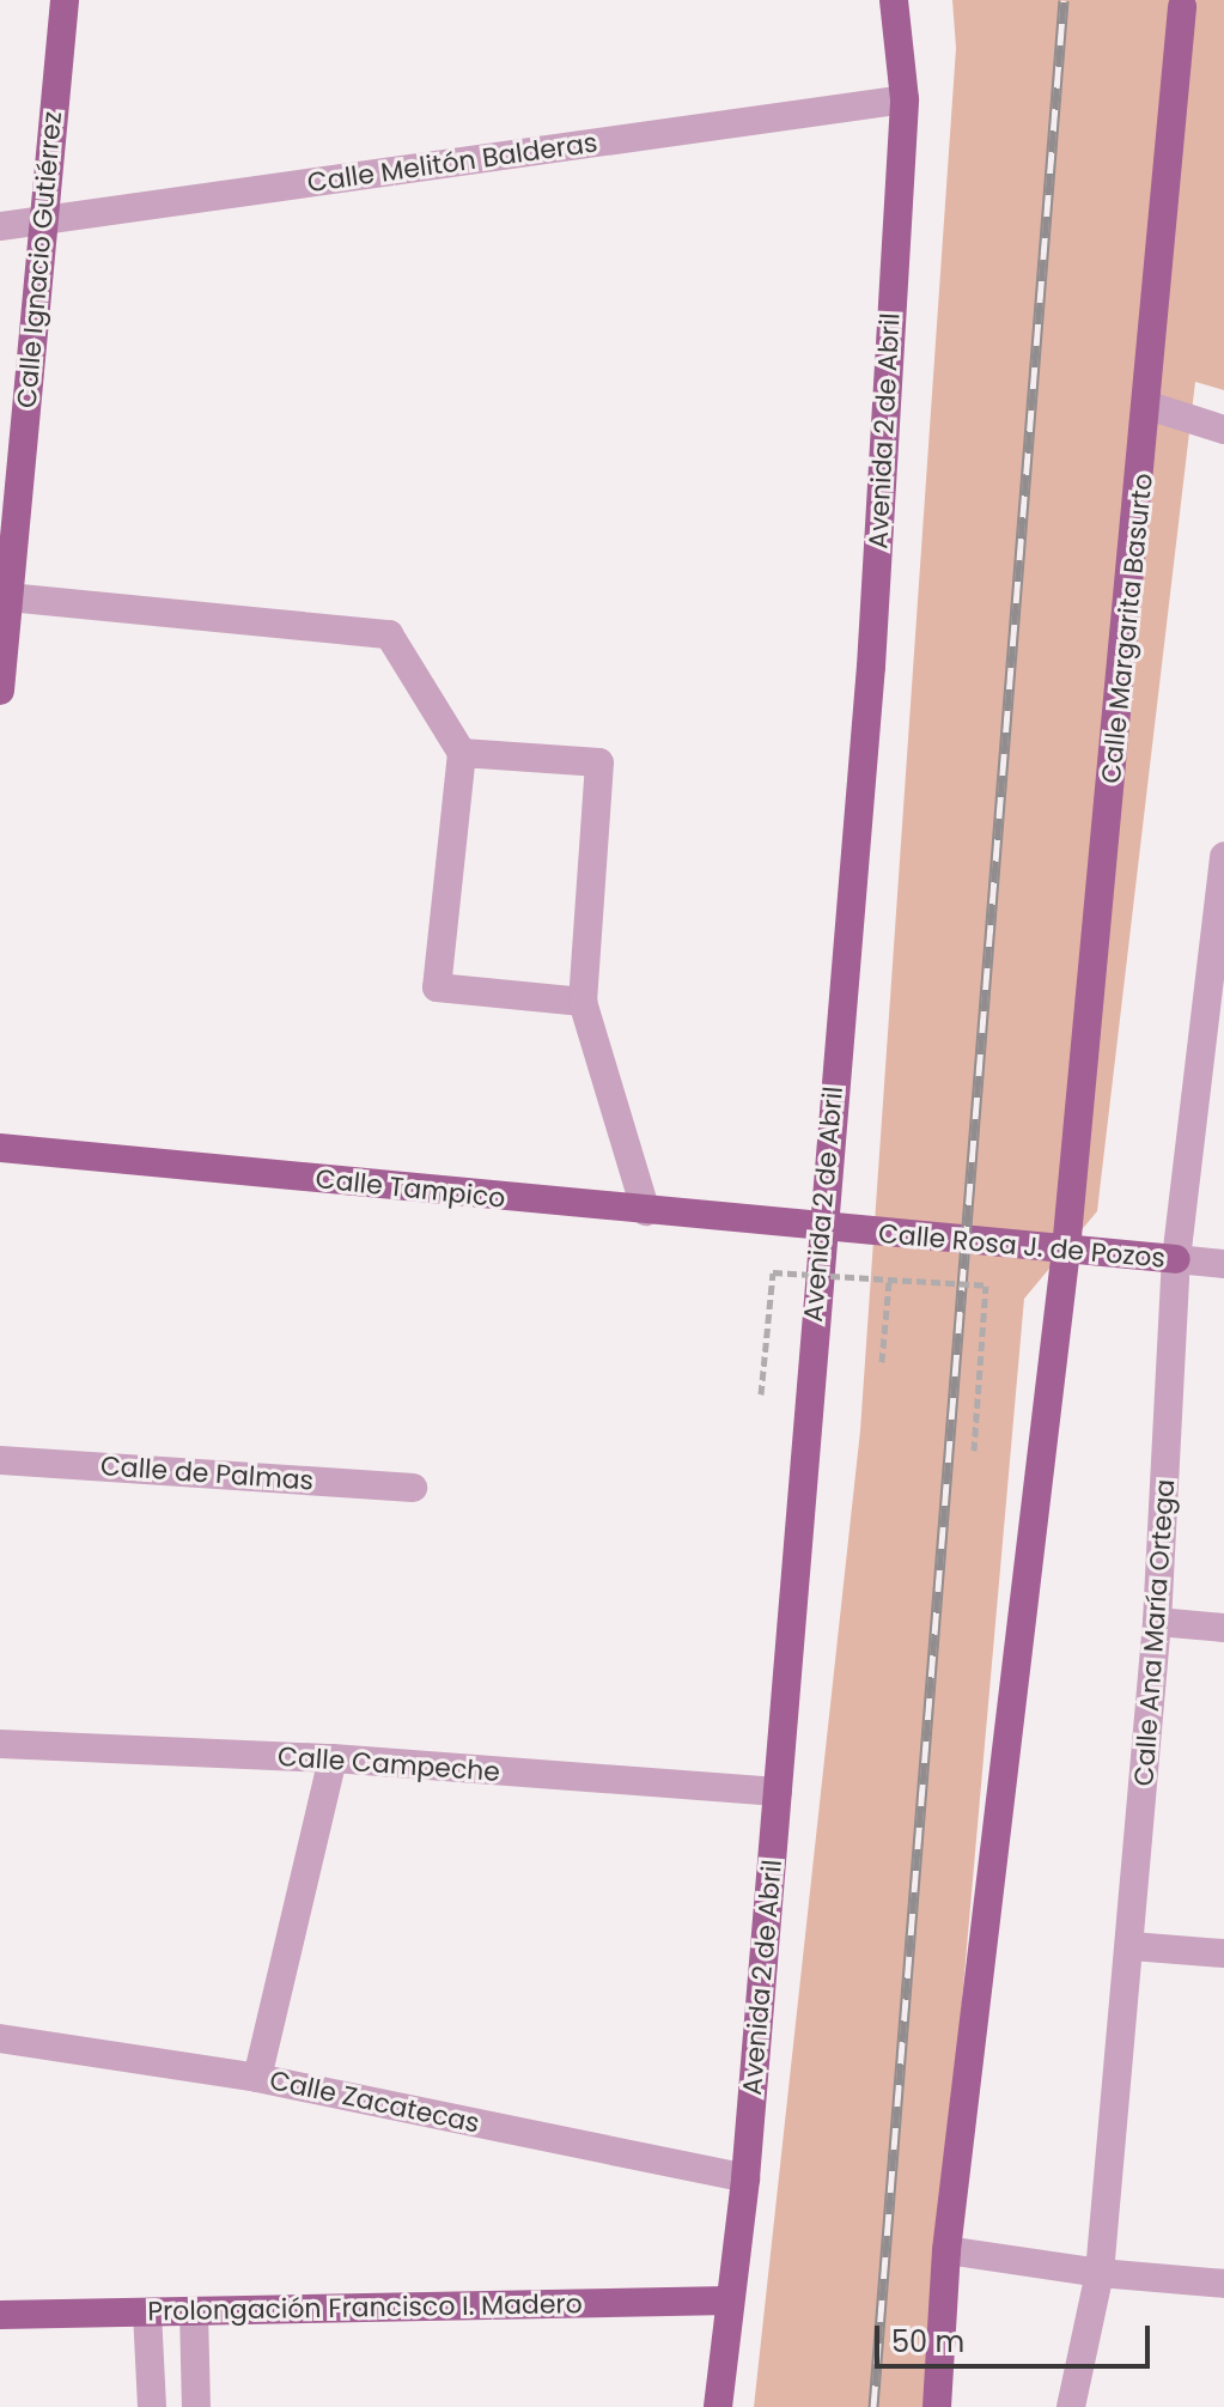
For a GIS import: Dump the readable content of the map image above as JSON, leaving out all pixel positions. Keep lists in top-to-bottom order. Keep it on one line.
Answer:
{"streets":{"main road":["Calle Ignacio Gutiérrez","Avenida 2 de Abril","Calle Margarita Basurto","Calle Tampico","Calle Rosa J. de Pozos","Prolongación Francisco I. Madero"],"street":["Calle Melitón Balderas","Calle de Palmas","Calle Ana María Ortega","Calle Campeche","Calle Zacatecas"]},"crossings":[["Calle Melitón Balderas","Calle Ignacio Gutiérrez"],["Calle Melitón Balderas","Avenida 2 de Abril"],["Avenida 2 de Abril","Calle Tampico"],["Avenida 2 de Abril","Calle Rosa J. de Pozos"],["Avenida 2 de Abril","Calle Campeche"],["Avenida 2 de Abril","Calle Zacatecas"],["Avenida 2 de Abril","Prolongación Francisco I. Madero"],["Calle Margarita Basurto","Calle Rosa J. de Pozos"],["Calle Tampico","Calle Rosa J. de Pozos"],["Calle Rosa J. de Pozos","Calle Ana María Ortega"]],"scale_bar":"50 m"}
